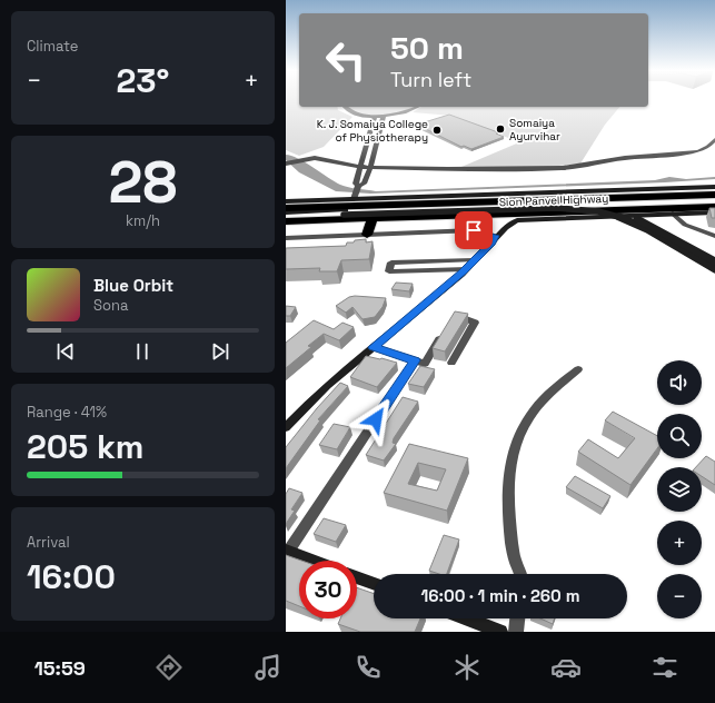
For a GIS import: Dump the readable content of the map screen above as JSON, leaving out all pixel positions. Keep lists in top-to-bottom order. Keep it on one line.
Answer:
{"streets":{"highway":["Sion Panvel Highway"]},"places":["Somaiya Ayurvihar","K. J. Somaiya College of Physiotherapy"],"page":{"tile":["Climate",["28","km/h"],["Range · 41%","205 km"],["Arrival","16:00"]],"turn":["50 m","Turn left"],"heat":["−","23°","+"],"song":["Blue Orbit","Sona"],"map_buttons":["+","−"],"limit":"30","trip":"16:00 · 1 min · 260 m","tabs":"15:59"}}
